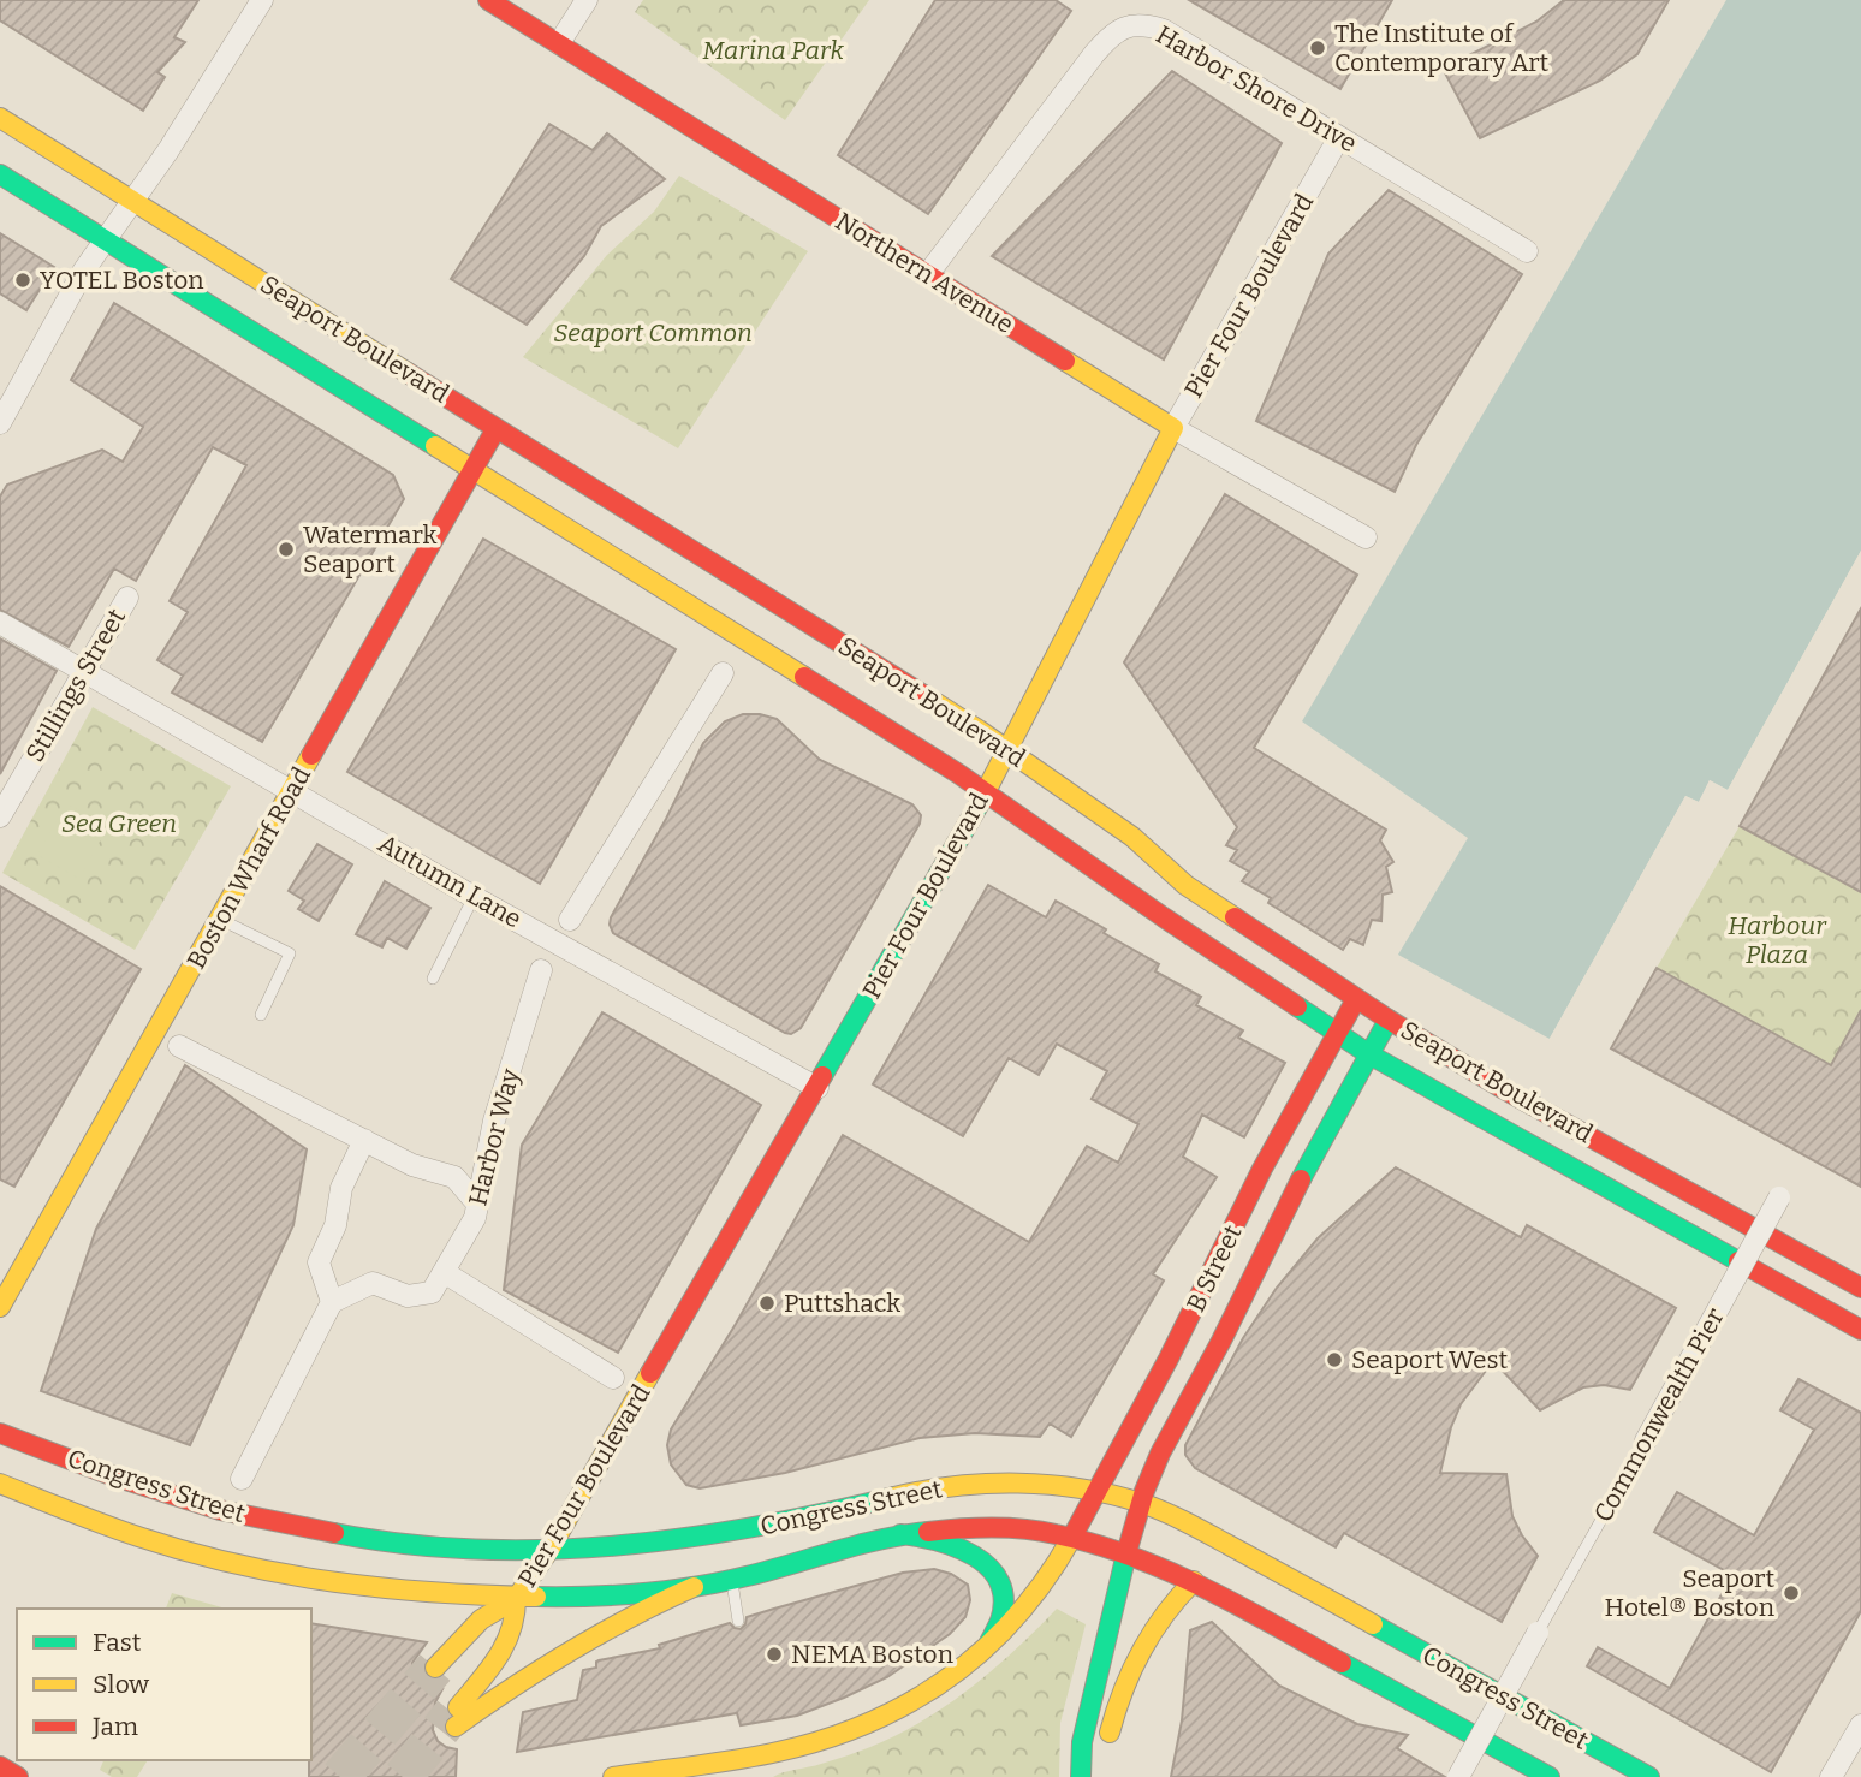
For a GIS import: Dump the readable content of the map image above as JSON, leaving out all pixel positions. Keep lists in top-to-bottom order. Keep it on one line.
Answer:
{"streets":{"main road":["Northern Avenue","Pier Four Boulevard","Seaport Boulevard","Boston Wharf Road","B Street","Congress Street"],"street":["Harbor Shore Drive","Stillings Street","Autumn Lane","Harbor Way","Commonwealth Pier"]},"crossings":[["Harbor Shore Drive","Northern Avenue"],["Harbor Shore Drive","Pier Four Boulevard"],["Northern Avenue","Pier Four Boulevard"],["Pier Four Boulevard","Seaport Boulevard"],["Pier Four Boulevard","Autumn Lane"],["Pier Four Boulevard","Congress Street"],["Seaport Boulevard","Boston Wharf Road"],["Seaport Boulevard","B Street"],["Stillings Street","Autumn Lane"],["Boston Wharf Road","Autumn Lane"],["B Street","Congress Street"]],"parks":["Marina Park","Seaport Common","Sea Green","Harbour Plaza"],"places":["The Institute of Contemporary Art","YOTEL Boston","Watermark Seaport","Puttshack","Seaport West","Seaport Hotel® Boston","NEMA Boston"],"legend":["Fast","Slow","Jam"]}
